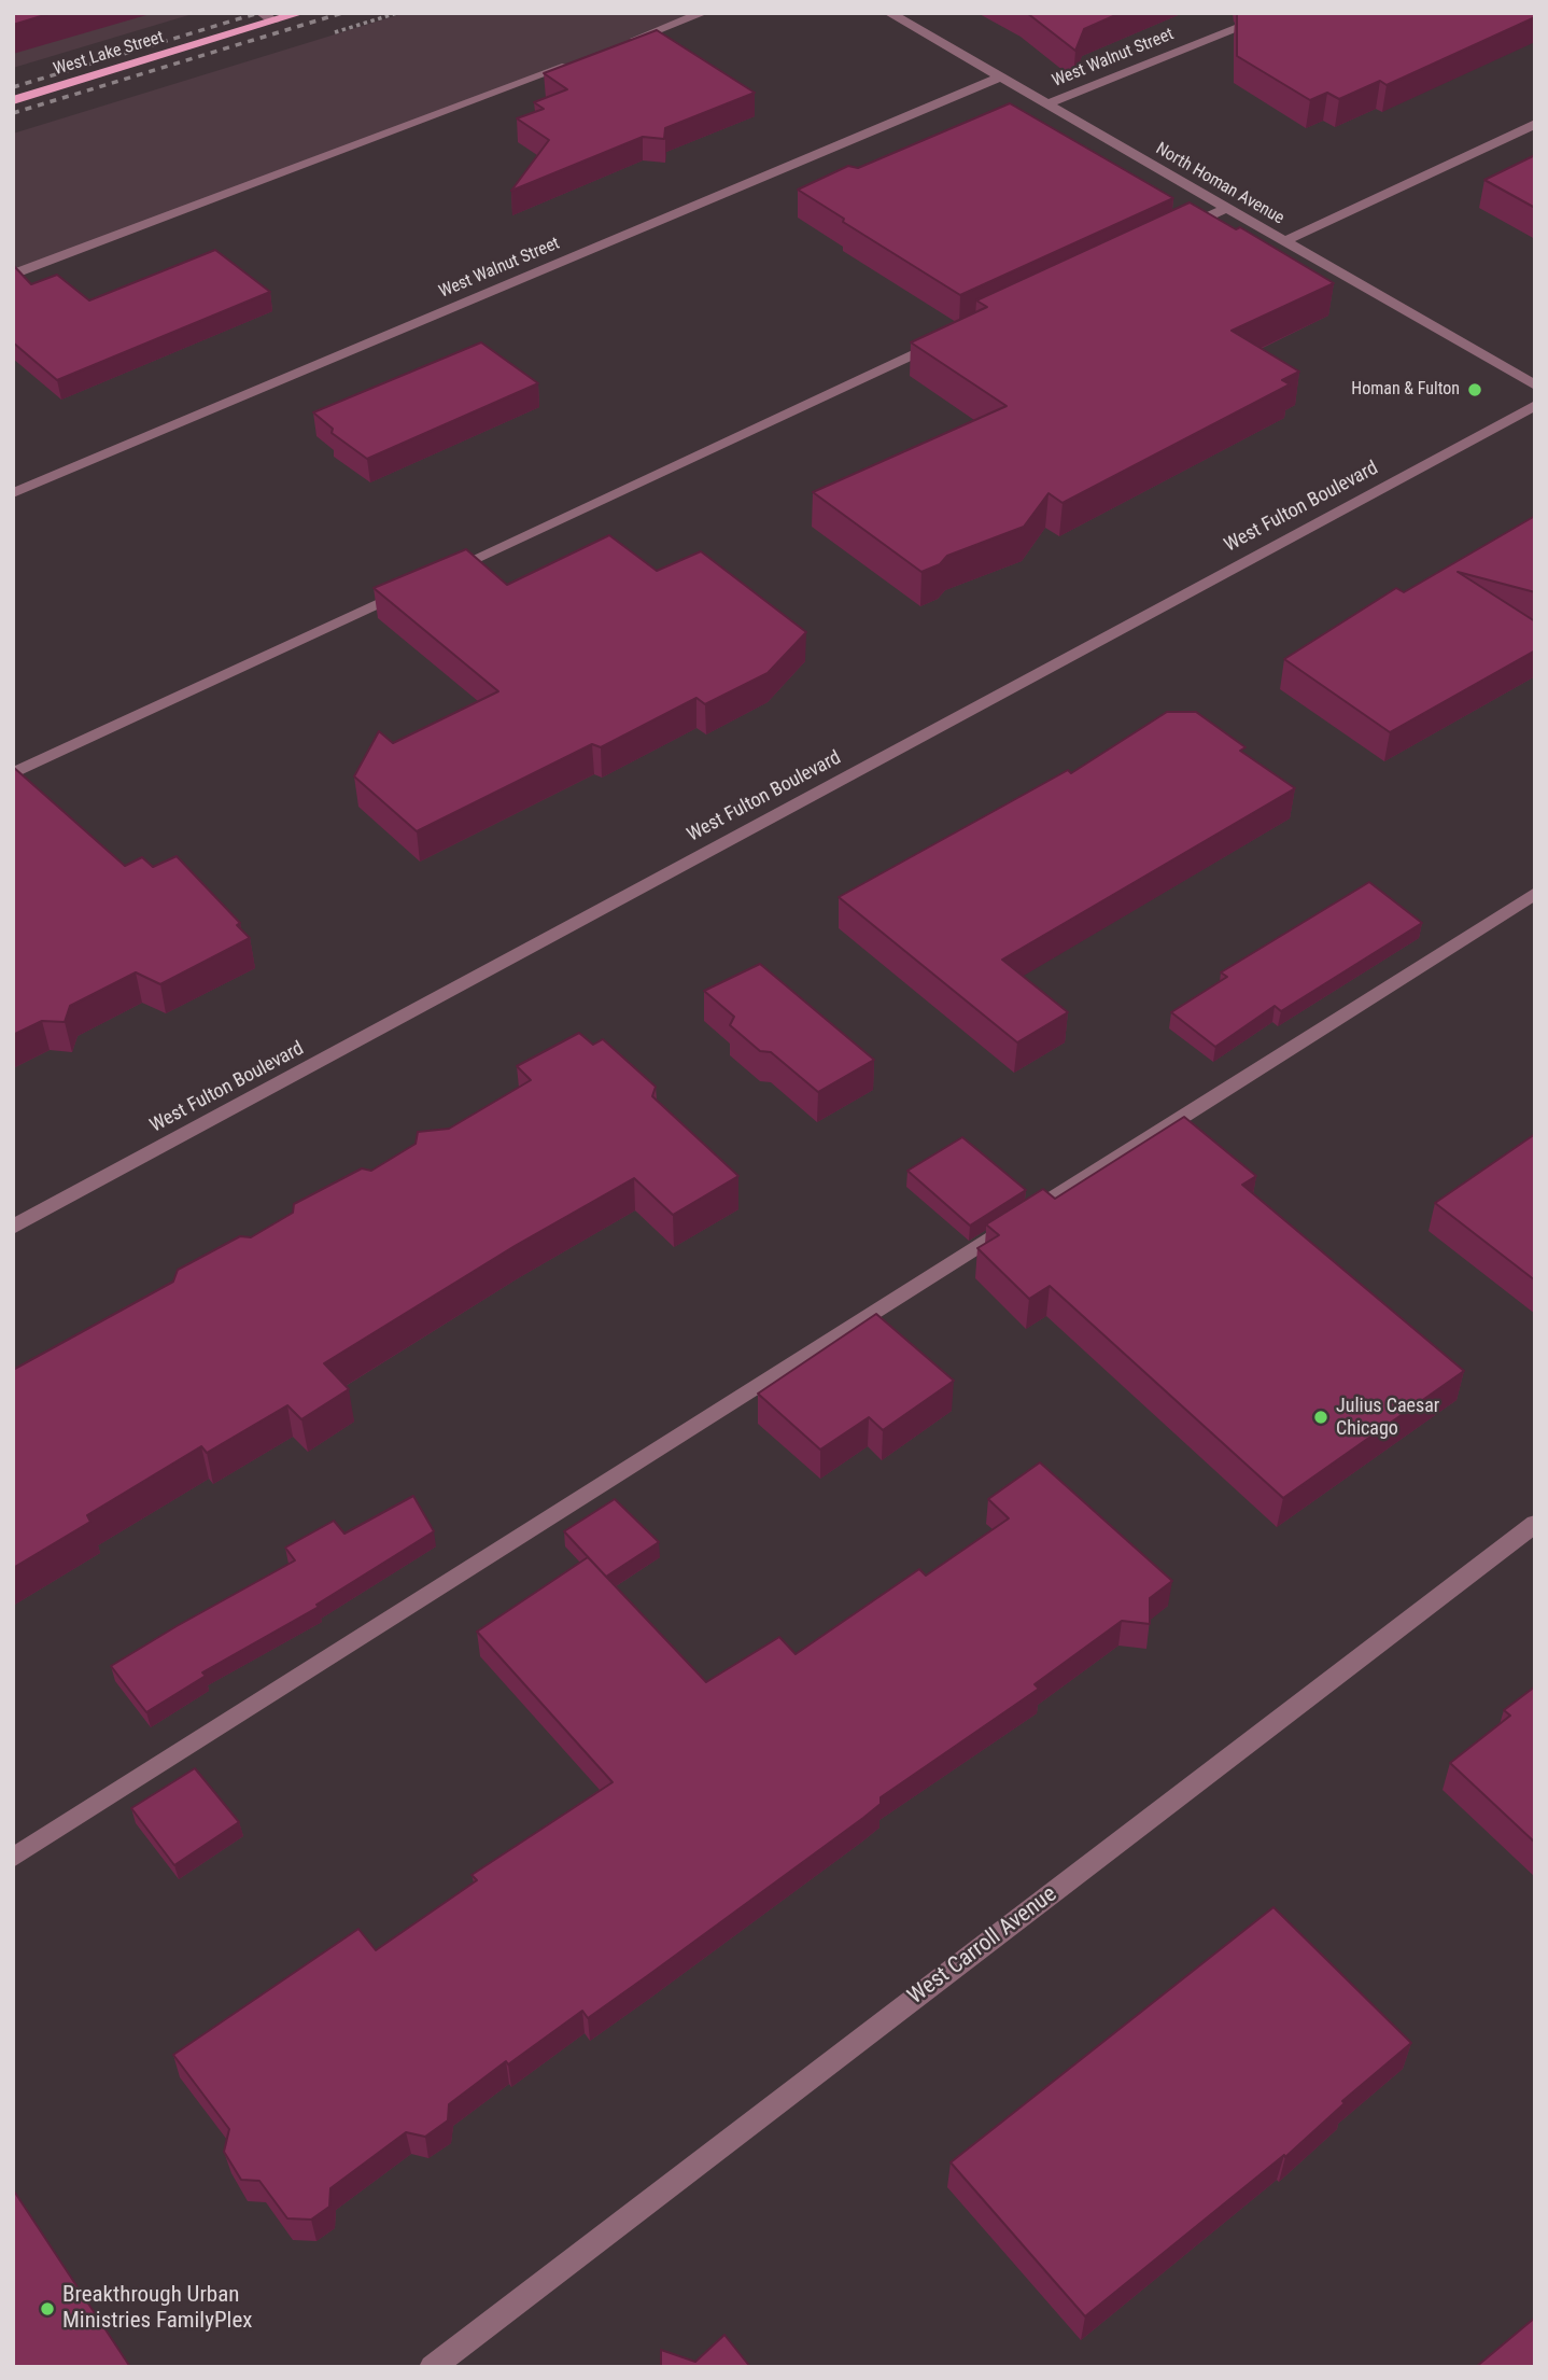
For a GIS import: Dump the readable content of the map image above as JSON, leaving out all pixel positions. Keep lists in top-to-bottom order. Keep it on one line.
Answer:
{"streets":{"main road":["West Lake Street"],"street":["West Walnut Street","North Homan Avenue","West Fulton Boulevard","West Carroll Avenue"]},"crossings":[["West Walnut Street","North Homan Avenue"]],"places":["Homan & Fulton","Julius Caesar Chicago","Breakthrough Urban Ministries FamilyPlex"]}
